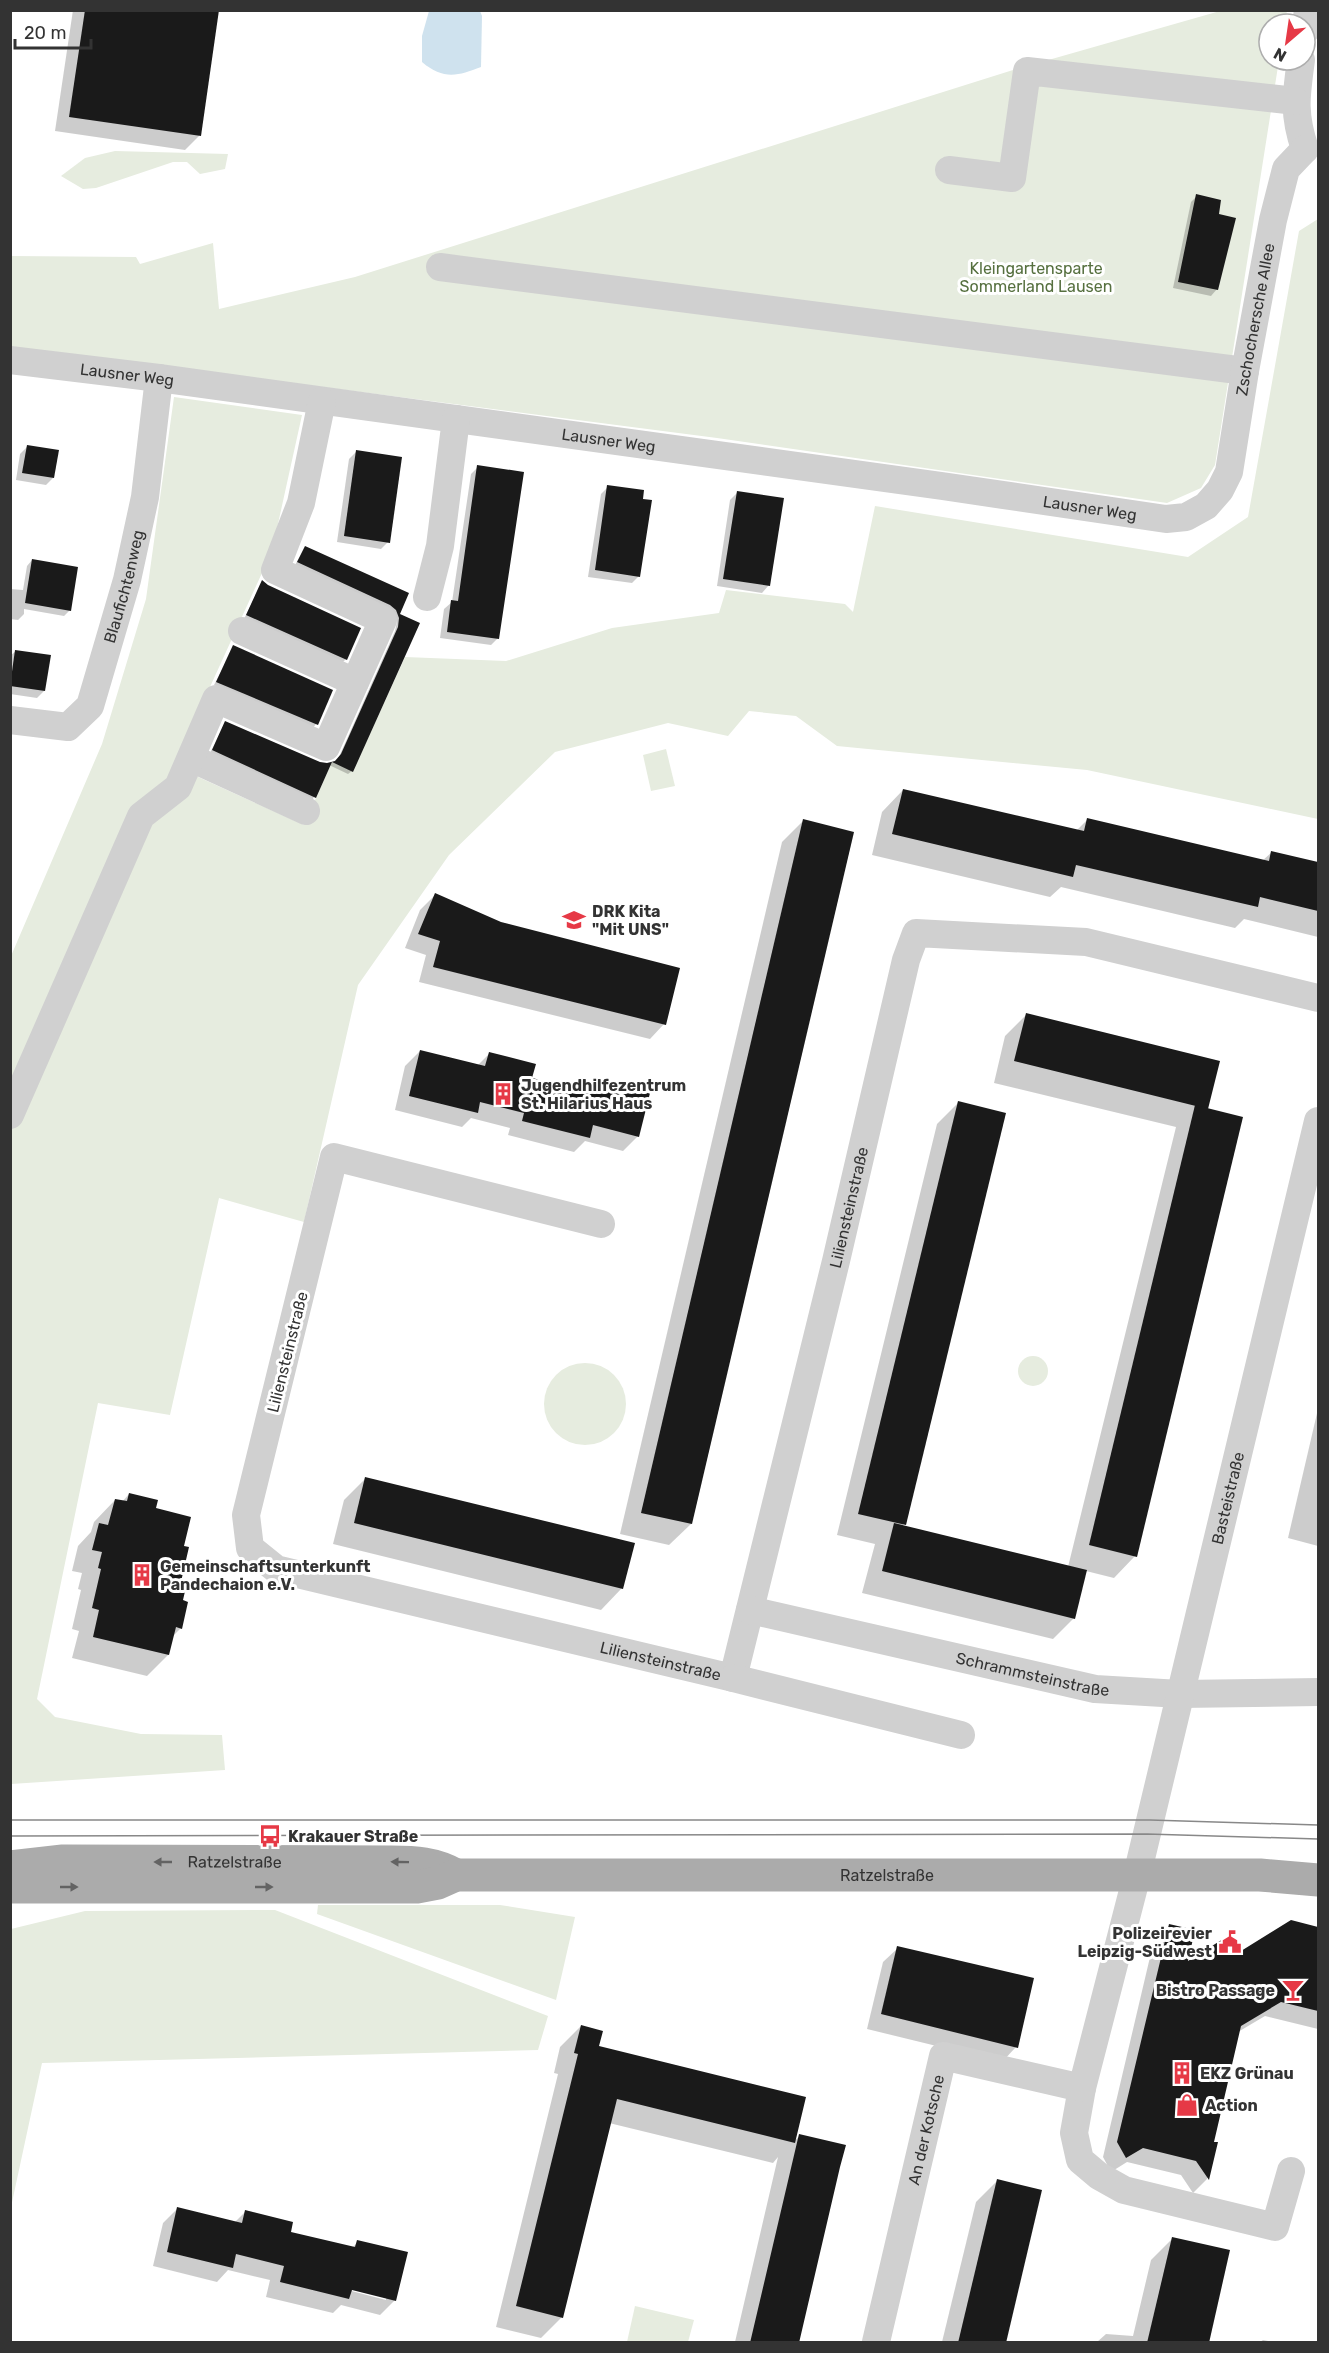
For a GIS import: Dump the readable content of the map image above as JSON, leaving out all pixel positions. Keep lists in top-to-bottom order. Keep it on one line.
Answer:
{"streets":{"main road":["Ratzelstraße"],"street":["Zschochersche Allee","Lausner Weg","Blaufichtenweg","Liliensteinstraße","Basteistraße","Schrammsteinstraße","An der Kotsche"]},"crossings":[["Zschochersche Allee","Lausner Weg"],["Lausner Weg","Blaufichtenweg"],["Liliensteinstraße","Schrammsteinstraße"],["Basteistraße","Schrammsteinstraße"],["Basteistraße","Ratzelstraße"]],"parks":["Kleingartensparte Sommerland Lausen"],"places":{"school or university":["DRK Kita \"Mit UNS\""],"building":["Jugendhilfezentrum St. Hilarius Haus","Gemeinschaftsunterkunft Pandechaion e.V.","EKZ Grünau"],"bus stop":["Krakauer Straße"],"public building":["Polizeirevier Leipzig-Südwest"],"bar":["Bistro Passage"],"shop":["Action"]},"scale_bar":"20 m","north":"bottom left"}
